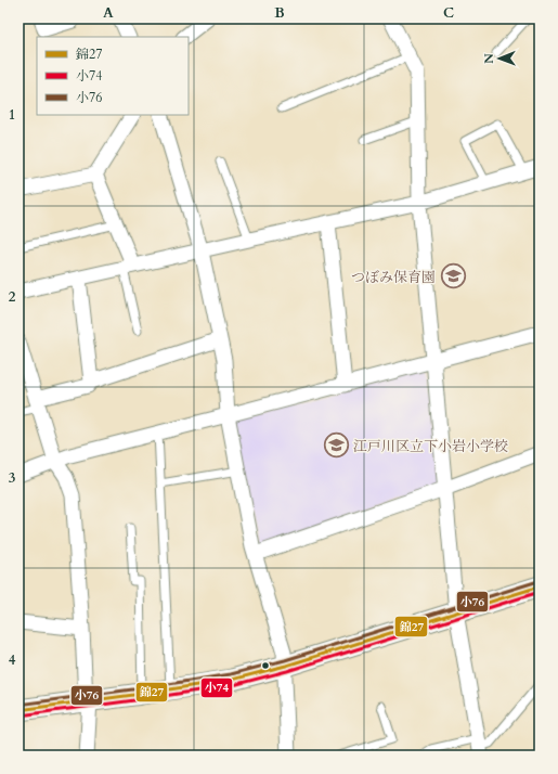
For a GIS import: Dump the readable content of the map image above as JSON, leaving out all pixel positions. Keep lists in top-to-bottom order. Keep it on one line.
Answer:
{"places":{"school or university":["つぼみ保育園","江戸川区立下小岩小学校"]},"lines":["transit line 小76","transit line 錦27","transit line 小74"],"legend":["錦27","小74","小76"],"north":"left","grid":{"columns":["A","B","C"],"rows":["1","2","3","4"]}}
